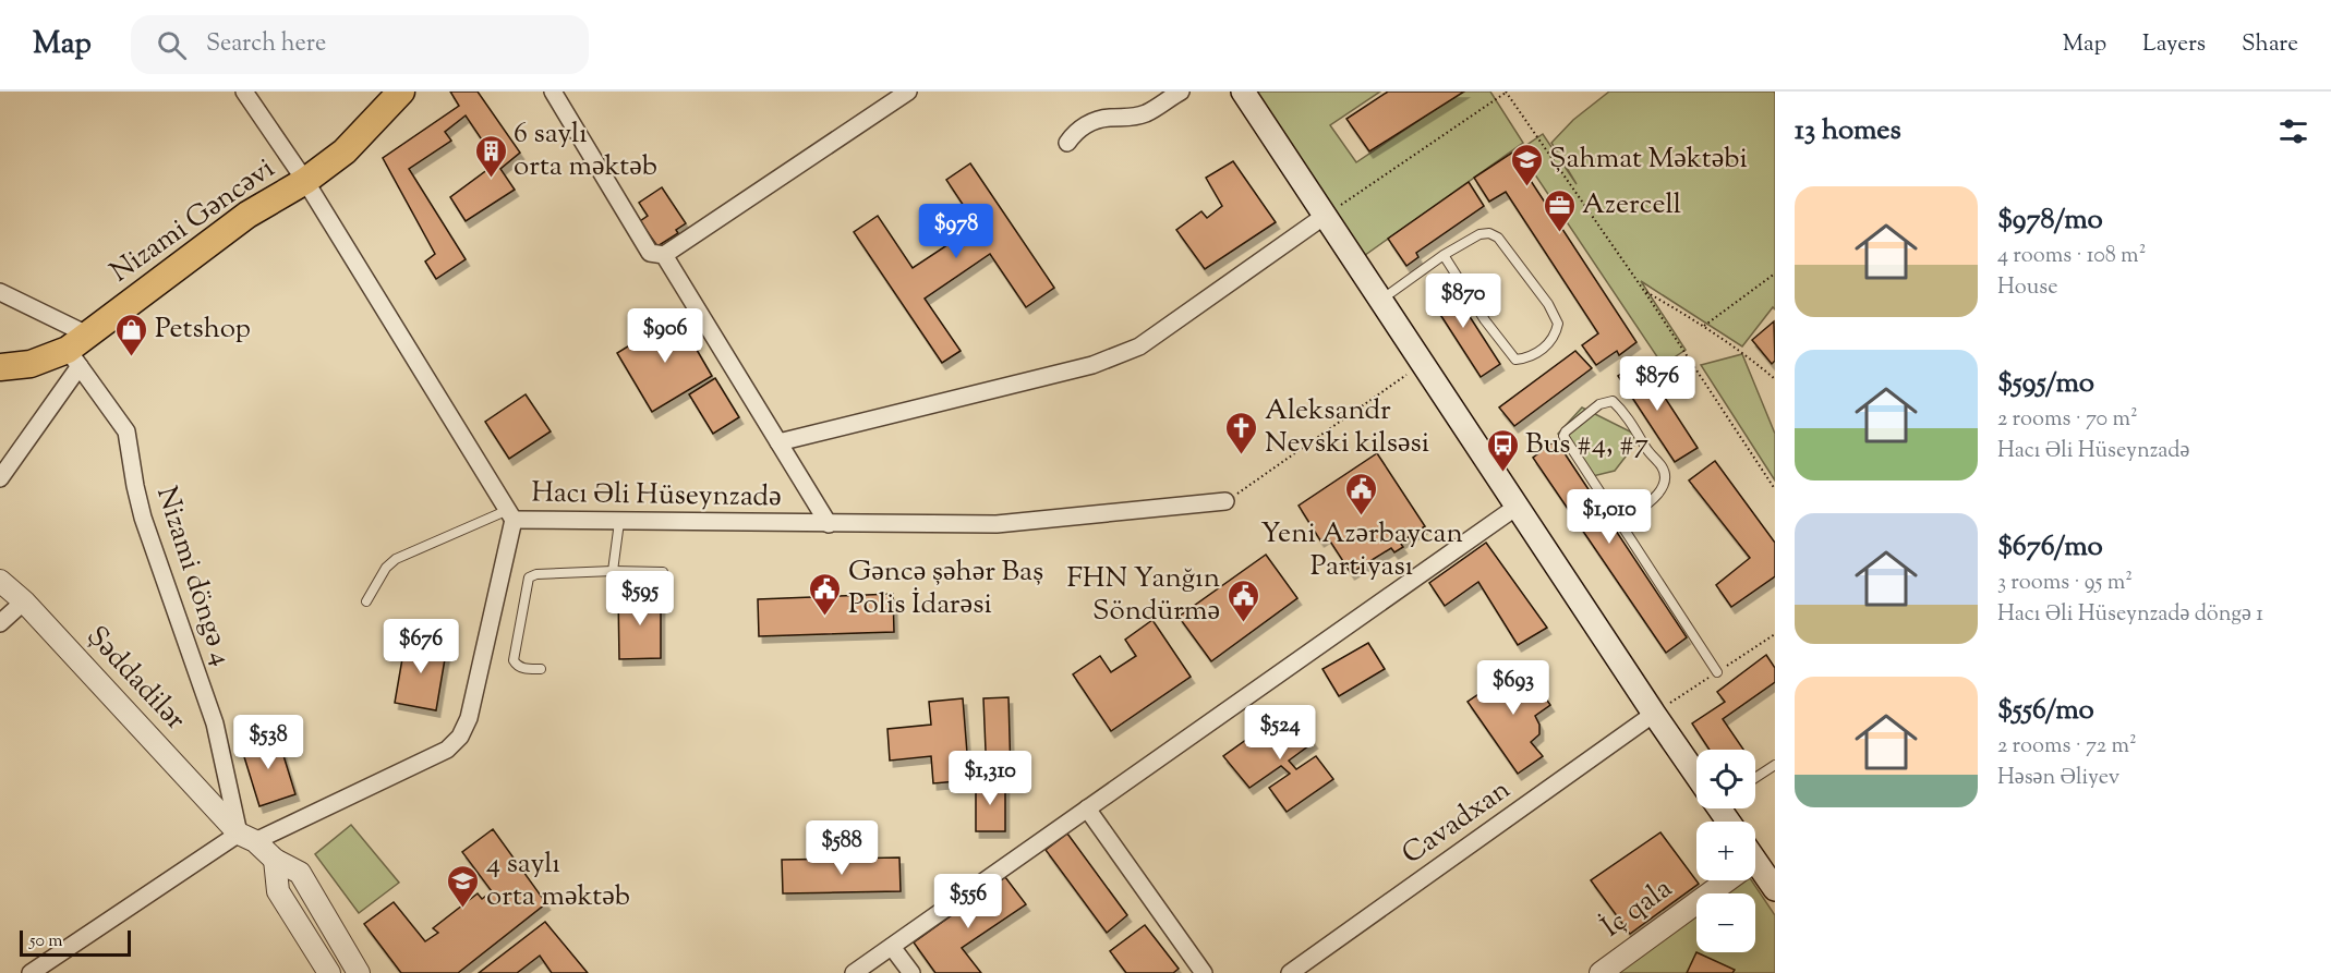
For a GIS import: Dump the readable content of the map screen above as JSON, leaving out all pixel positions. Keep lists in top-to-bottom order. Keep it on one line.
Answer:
{"streets":{"main road":["Nizami Gəncəvi"],"street":["Hacı Əli Hüseynzadə","Nizami döngə 4","Şəddadilər","Cavadxan","İç qala"]},"crossings":[["Nizami Gəncəvi","Hacı Əli Hüseynzadə"],["Nizami Gəncəvi","Nizami döngə 4"],["Nizami döngə 4","Şəddadilər"]],"places":{"building":["6 saylı orta məktəb"],"school or university":["Şahmat Məktəbi","4 saylı orta məktəb"],"office":["Azercell"],"shop":["Petshop"],"church":["Aleksandr Nevski kilsəsi"],"bus stop":["Bus #4, #7"],"public building":["Yeni Azərbaycan Partiyası","Gəncə şəhər Baş Polis İdarəsi","FHN Yanğın Söndürmə"]},"scale_bar":"50 m","page":{"header":"Map","search":"Search here","nav":["Map","Layers","Share"],"heading":"13 homes","list":[{"name":"$978/mo","note":"4 rooms · 108 m² · House"},{"name":"$595/mo","note":"2 rooms · 70 m² · Hacı Əli Hüseynzadə"},{"name":"$676/mo","note":"3 rooms · 95 m² · Hacı Əli Hüseynzadə döngə 1"},{"name":"$556/mo","note":"2 rooms · 72 m² · Həsən Əliyev"}],"price":["$978","$870","$906","$876","$1,010","$595","$676","$693","$524","$538","$1,310","$588","$556"],"map_buttons":["+","−"],"scale":"50 m"}}
